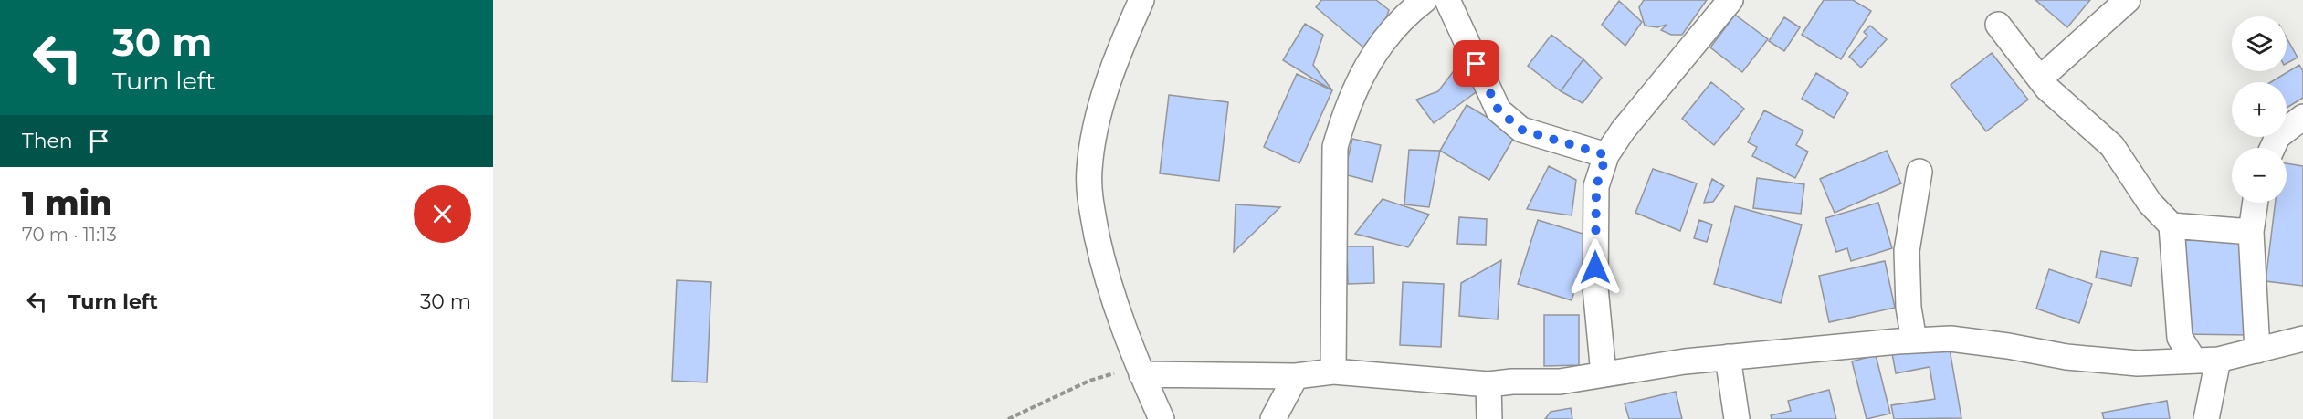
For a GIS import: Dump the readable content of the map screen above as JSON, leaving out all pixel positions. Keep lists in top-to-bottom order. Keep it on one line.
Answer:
{"page":{"turn":["30 m","Turn left"],"map_buttons":["+","−"],"then":"Then","heading":["1 min","70 m · 11:13"],"list":[{"name":"Turn left","value":"30 m"}]}}
